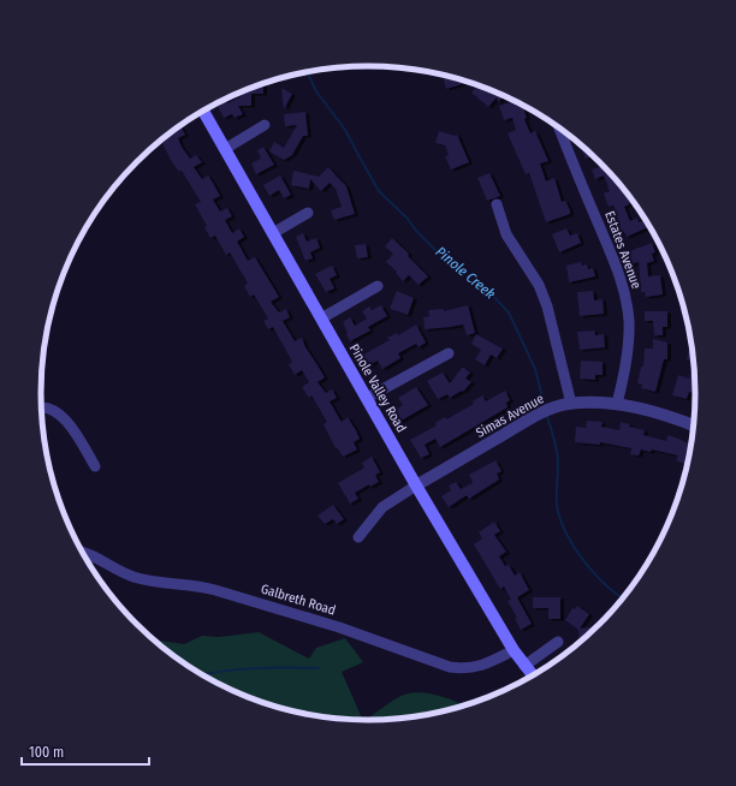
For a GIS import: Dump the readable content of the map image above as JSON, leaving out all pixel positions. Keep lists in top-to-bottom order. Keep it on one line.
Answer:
{"streets":{"main road":["Pinole Valley Road"],"street":["Estates Avenue","Simas Avenue","Galbreth Road"]},"crossings":[["Estates Avenue","Simas Avenue"],["Pinole Valley Road","Simas Avenue"],["Pinole Valley Road","Galbreth Road"]],"water":["Pinole Creek"],"scale_bar":"100 m"}
